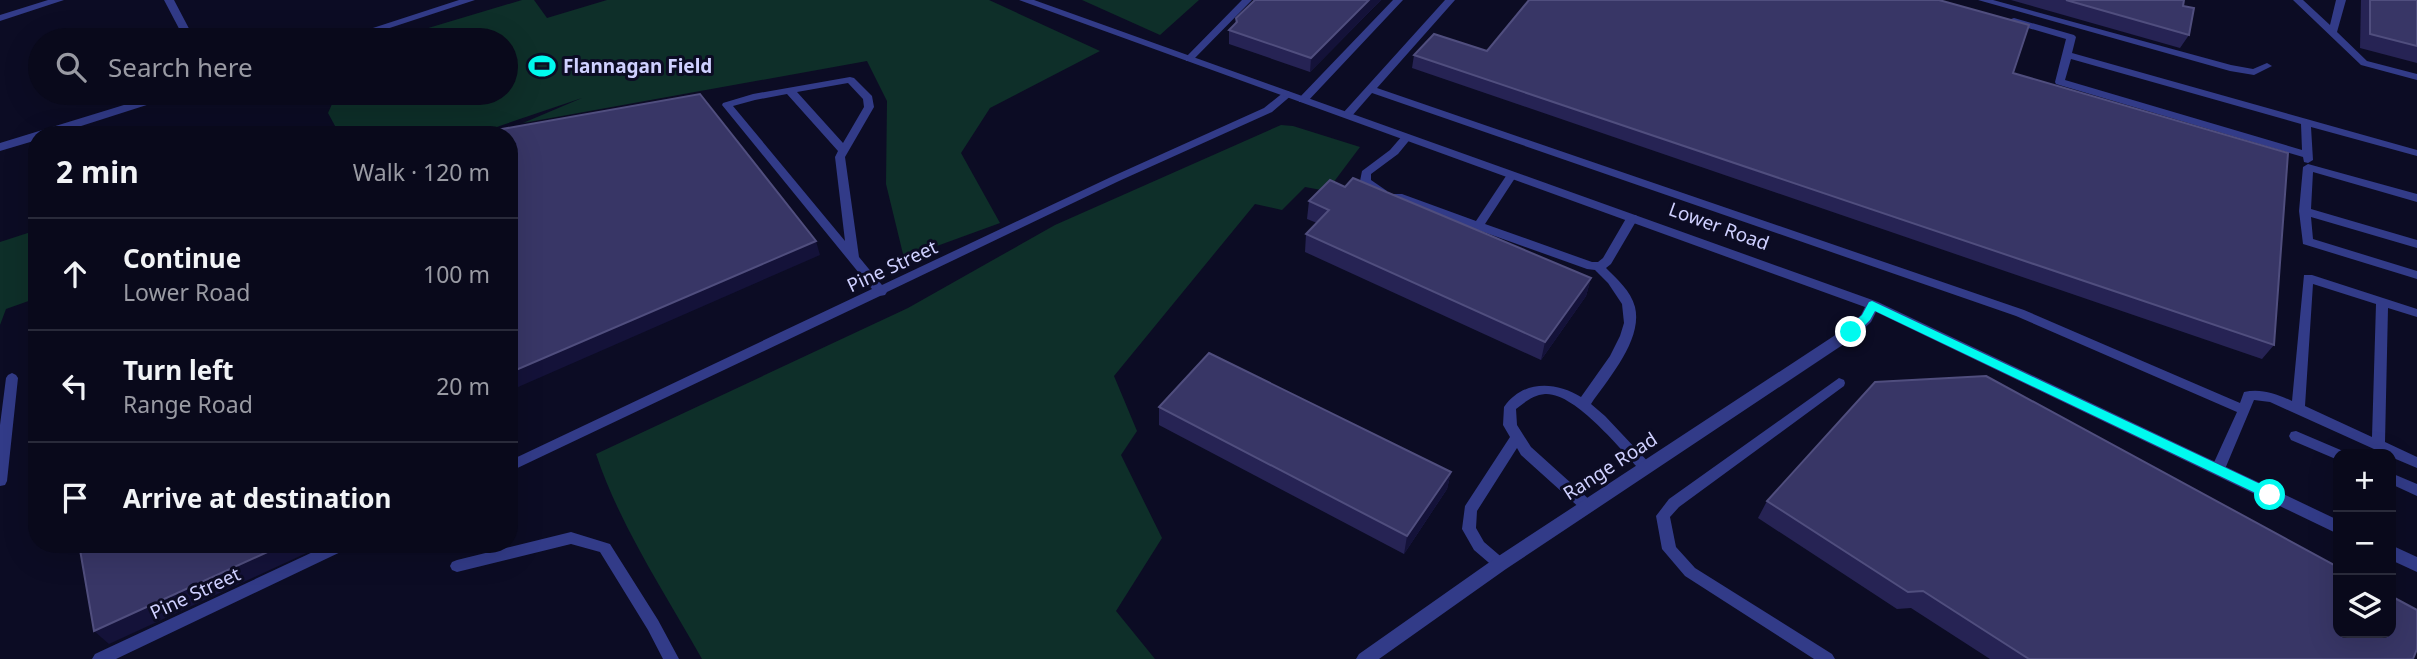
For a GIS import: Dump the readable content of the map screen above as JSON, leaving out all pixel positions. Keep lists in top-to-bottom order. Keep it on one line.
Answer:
{"streets":{"street":["Lower Road","Range Road"],"lane":["Pine Street"]},"crossings":[["Lower Road","Pine Street"],["Lower Road","Range Road"]],"places":{"sports":["Flannagan Field"]},"page":{"search":"Search here","heading":["2 min","Walk · 120 m"],"list":[["Continue","Lower Road","100 m"],["Turn left","Range Road","20 m"],"Arrive at destination"],"map_buttons":["+","−"]}}
